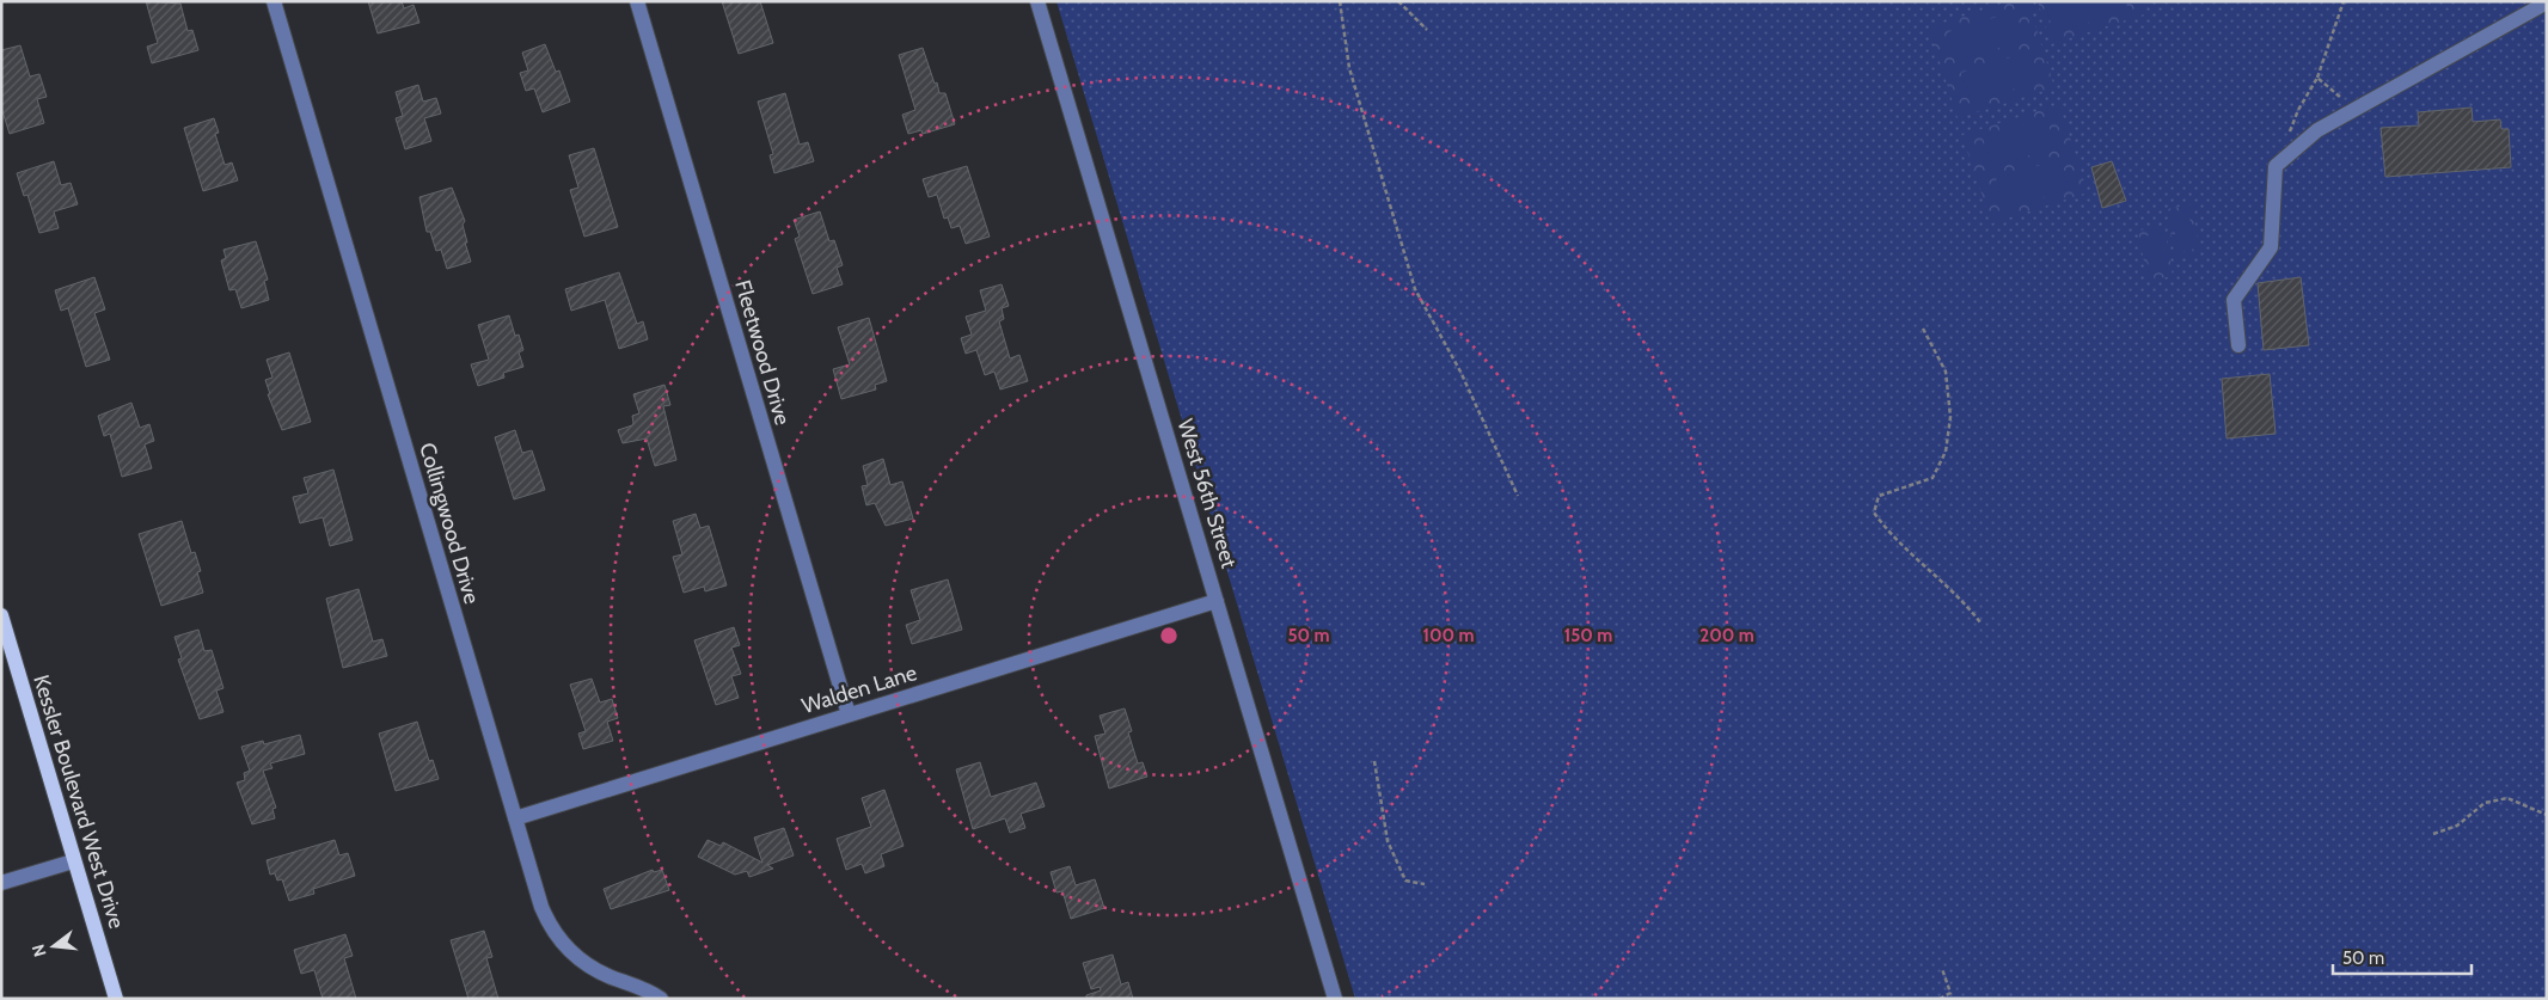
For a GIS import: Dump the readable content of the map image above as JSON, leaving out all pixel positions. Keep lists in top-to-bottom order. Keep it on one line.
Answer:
{"streets":{"main road":["Kessler Boulevard West Drive"],"street":["Fleetwood Drive","West 56th Street","Collingwood Drive","Walden Lane"]},"crossings":[["Fleetwood Drive","Walden Lane"],["West 56th Street","Walden Lane"],["Collingwood Drive","Walden Lane"]],"scale_bar":"50 m","north":"left","rings":["50 m","100 m","150 m","200 m"]}
